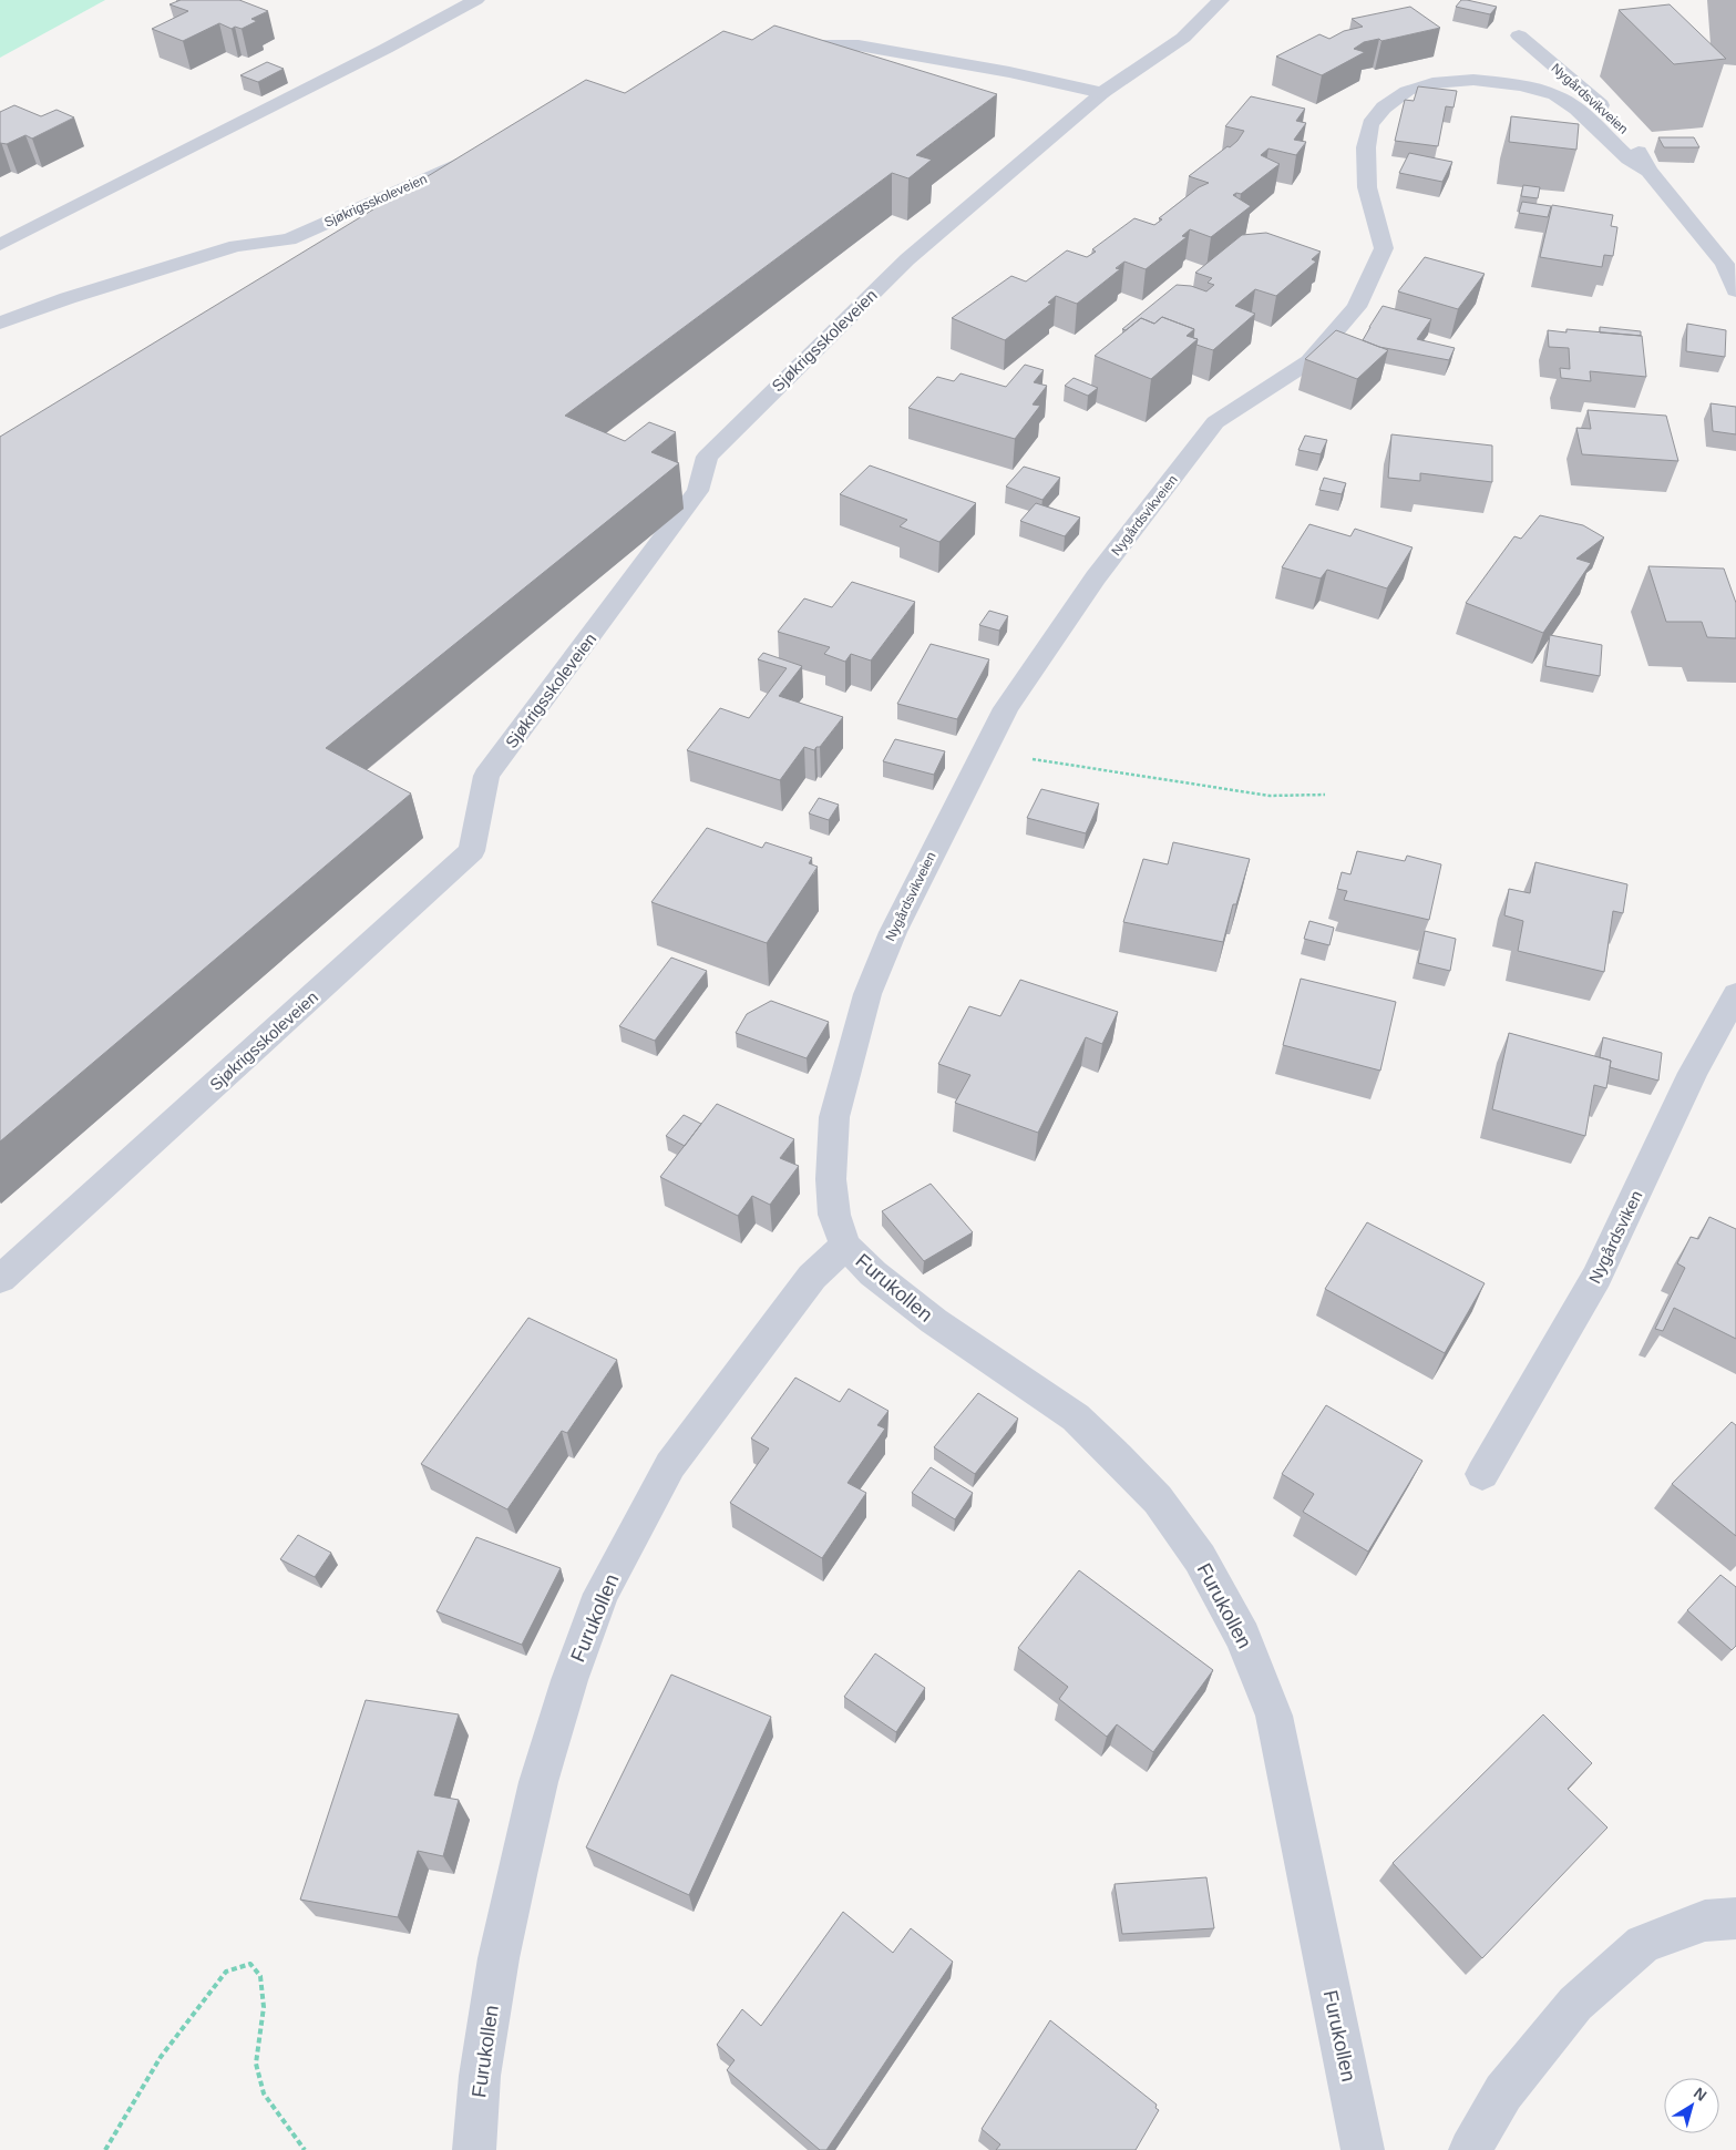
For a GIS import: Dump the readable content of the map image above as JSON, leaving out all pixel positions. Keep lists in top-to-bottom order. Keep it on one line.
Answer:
{"streets":{"street":["Nygårdsvikveien","Sjøkrigsskoleveien","Nygårdsviken","Furukollen"]},"crossings":[["Nygårdsvikveien","Furukollen"]],"north":"top right"}
